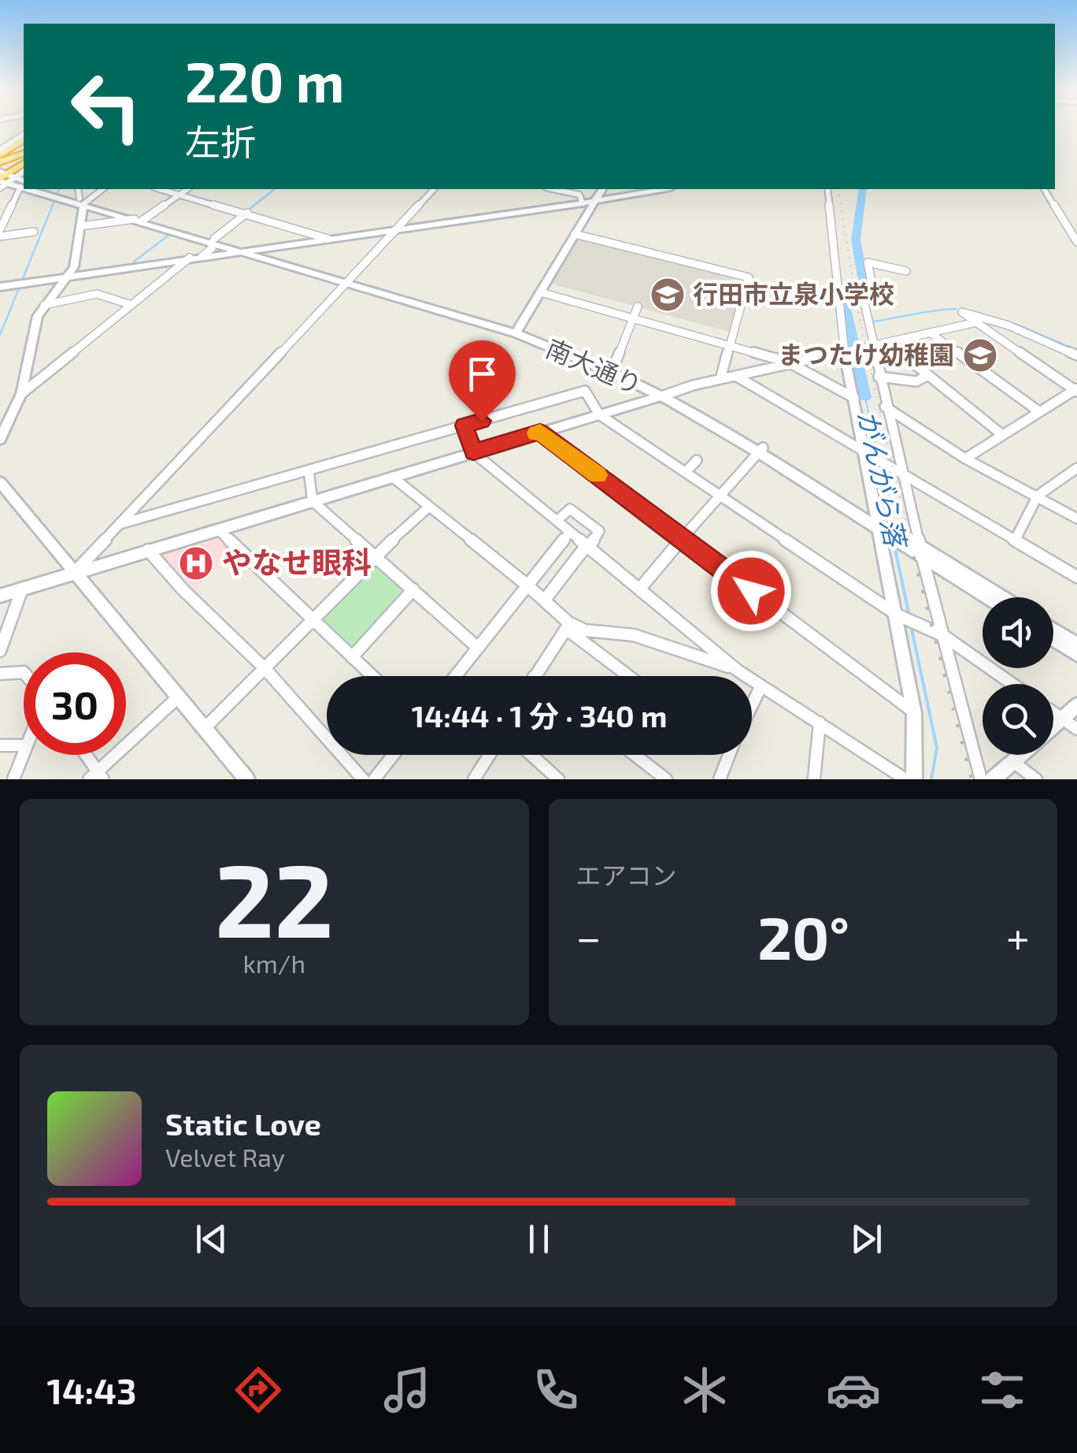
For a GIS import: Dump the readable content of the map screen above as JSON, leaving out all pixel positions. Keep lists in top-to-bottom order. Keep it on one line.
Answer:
{"streets":{"street":["南大通り"]},"water":["がんがら落"],"places":{"school or university":["行田市立泉小学校","まつたけ幼稚園"],"hospital":["やなせ眼科"]},"page":{"turn":["220 m","左折"],"limit":"30","trip":"14:44 · 1 分 · 340 m","tile":[["22","km/h"],"エアコン"],"heat":["−","20°","+"],"song":["Static Love","Velvet Ray"],"tabs":"14:43"}}
